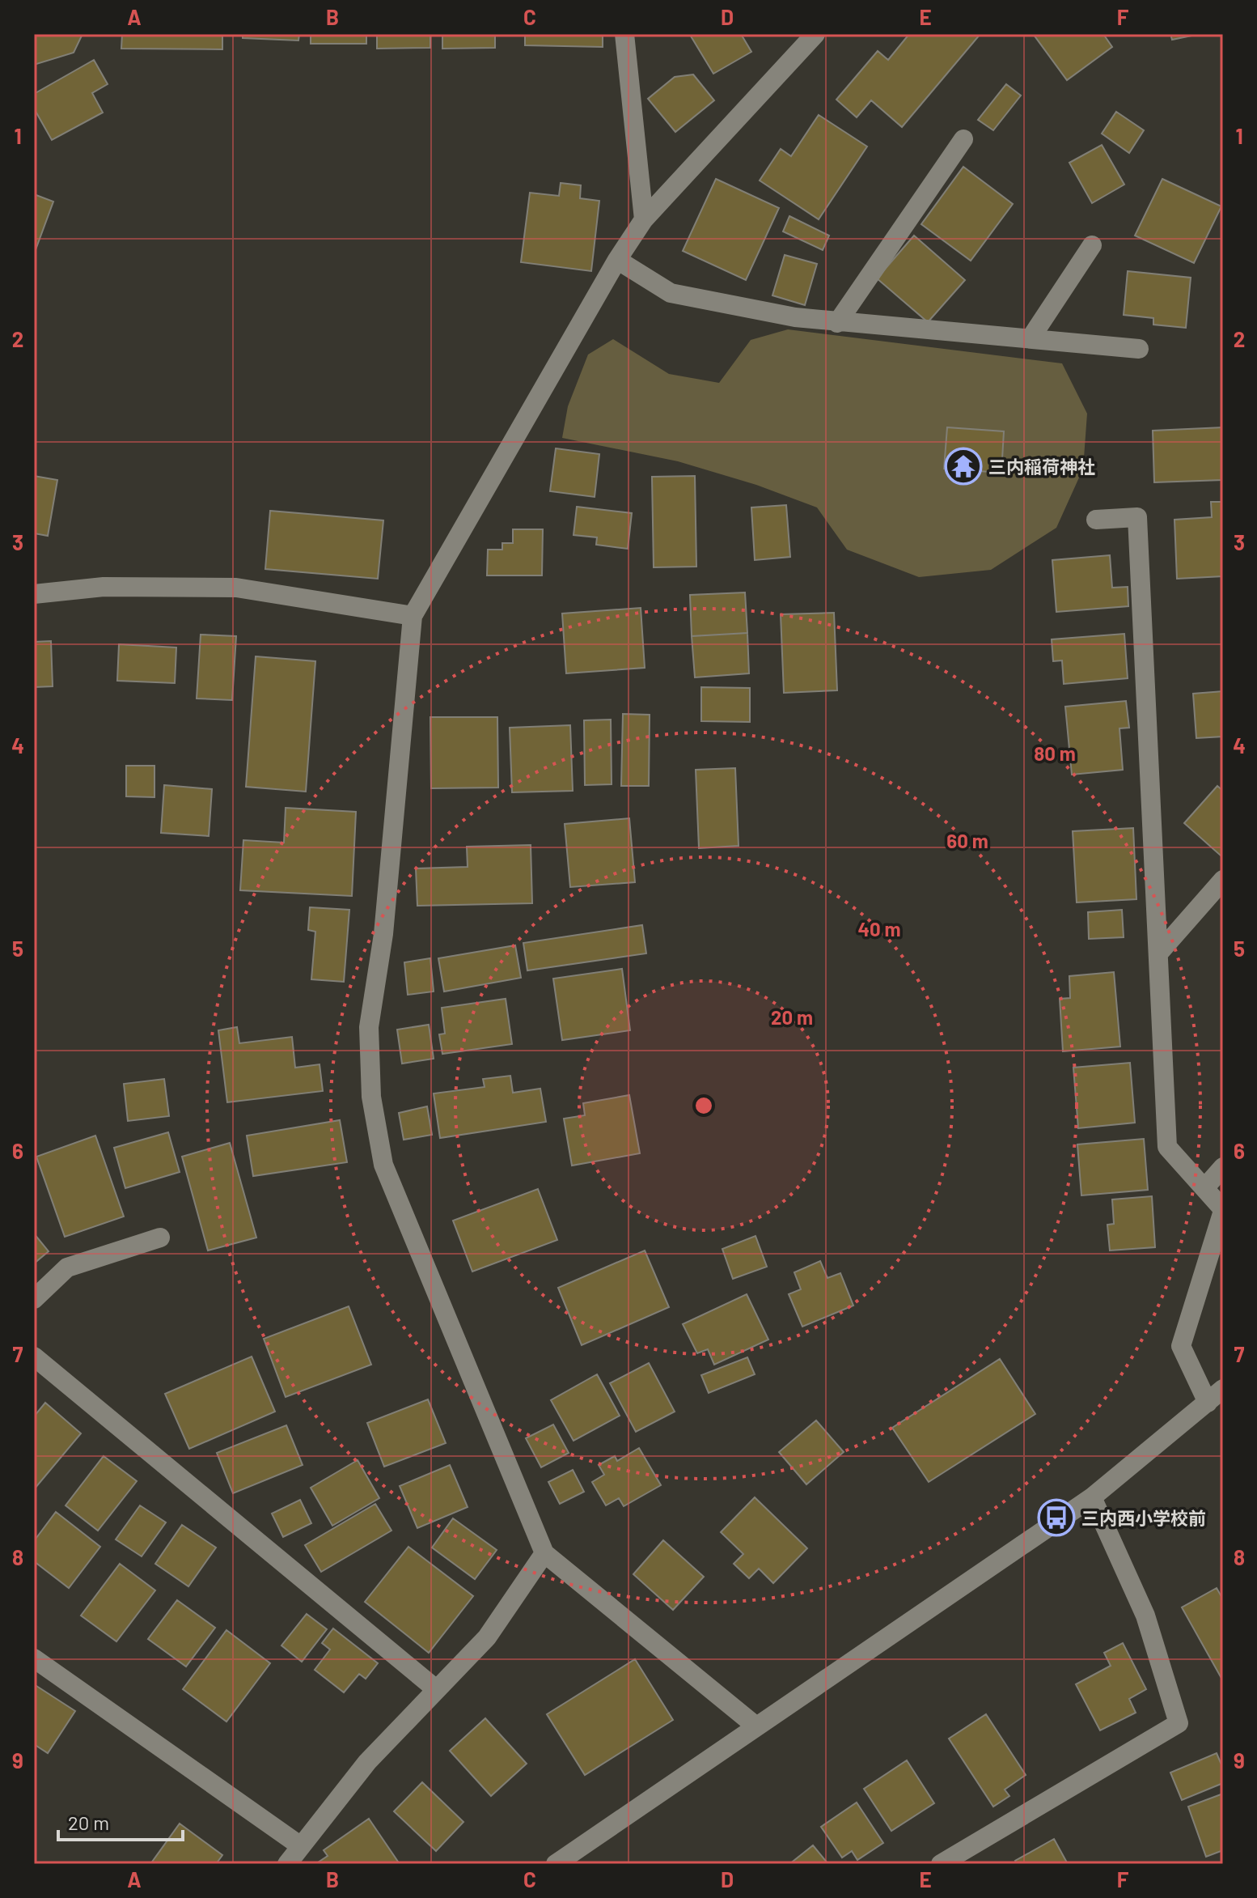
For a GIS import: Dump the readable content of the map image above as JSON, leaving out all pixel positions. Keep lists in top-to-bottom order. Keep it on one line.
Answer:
{"places":{"temple":["三内稲荷神社"],"bus stop":["三内西小学校前"]},"scale_bar":"20 m","grid":{"columns":["A","B","C","D","E","F"],"rows":["1","2","3","4","5","6","7","8","9"]},"rings":["80 m","60 m","40 m","20 m"]}
